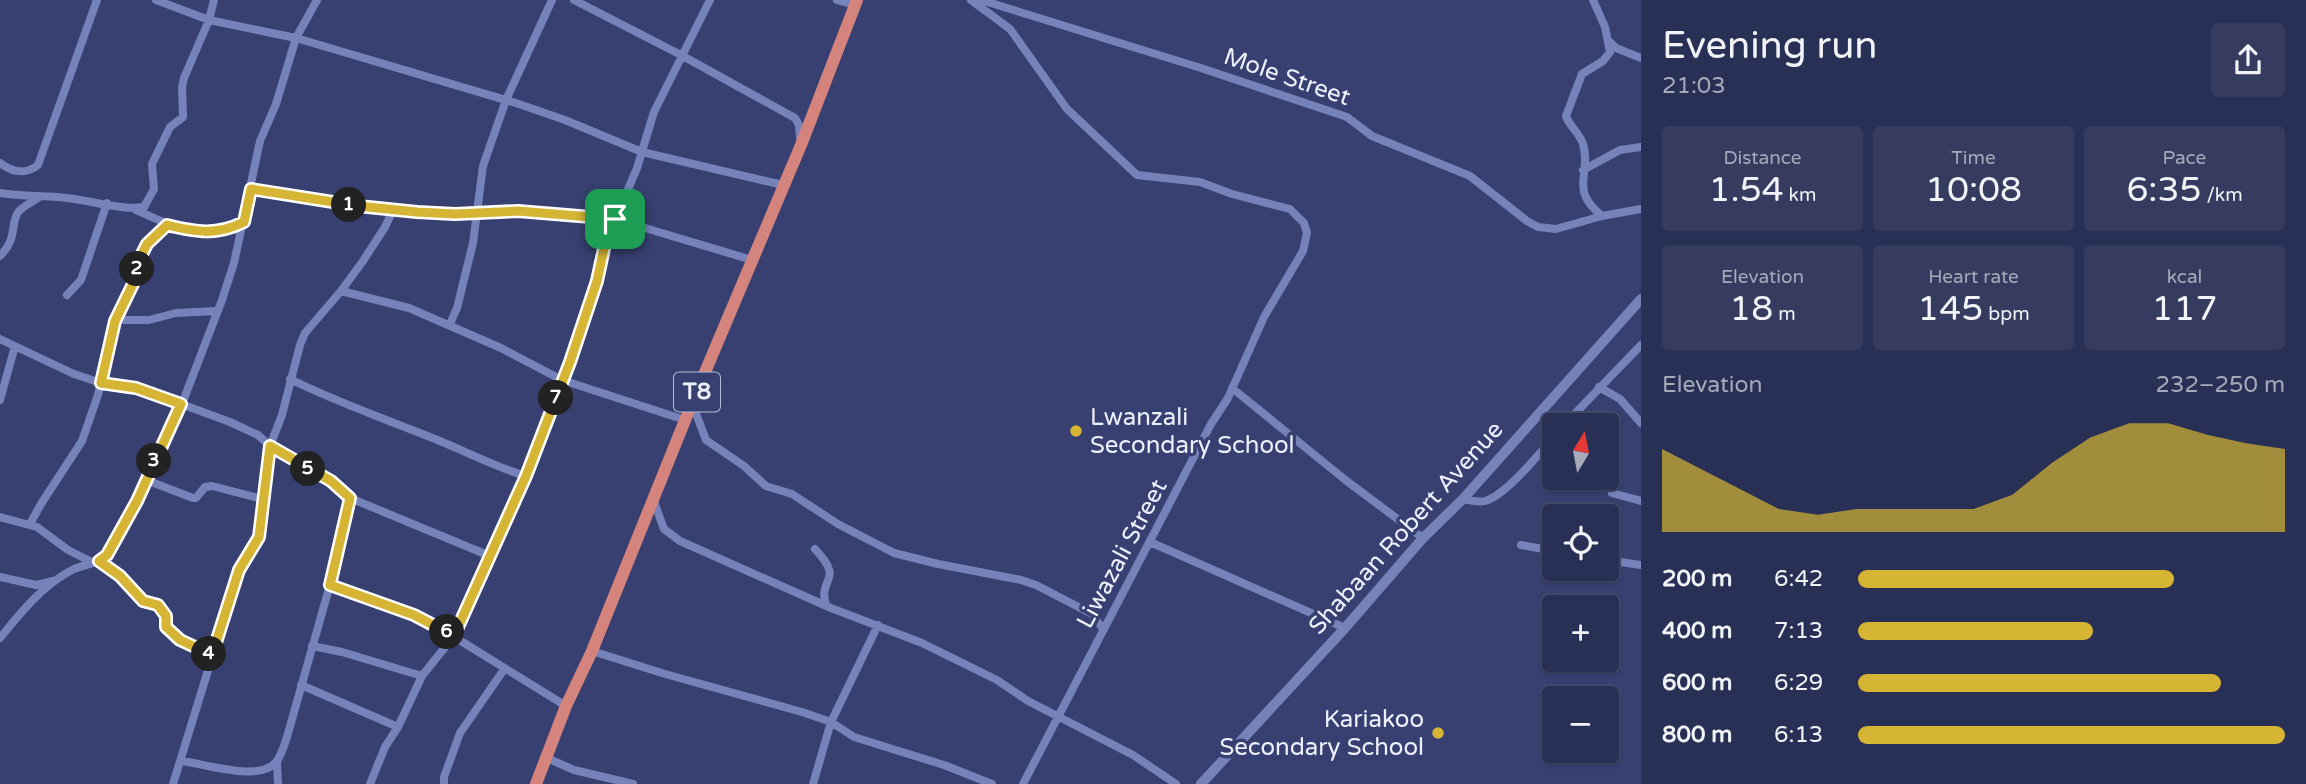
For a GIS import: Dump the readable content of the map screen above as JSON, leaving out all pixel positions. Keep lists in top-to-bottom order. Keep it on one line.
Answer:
{"streets":{"highway":["T8"],"street":["Mole Street","Shabaan Robert Avenue","Liwazali Street"]},"places":["Lwanzali Secondary School","Kariakoo Secondary School"],"north":"top","page":{"heading":["Evening run","21:03"],"stats":[["Distance","1.54 km"],["Time","10:08"],["Pace","6:35 /km"],["Elevation","18 m"],["Heart rate","145 bpm"],["kcal","117"]],"pins":["1","2","7","3","5","6","4"],"chart":["Elevation","232–250 m"],"map_buttons":["+","−"],"list":[{"name":"200 m","note":"6:42"},{"name":"400 m","note":"7:13"},{"name":"600 m","note":"6:29"},{"name":"800 m","note":"6:13"}]}}
